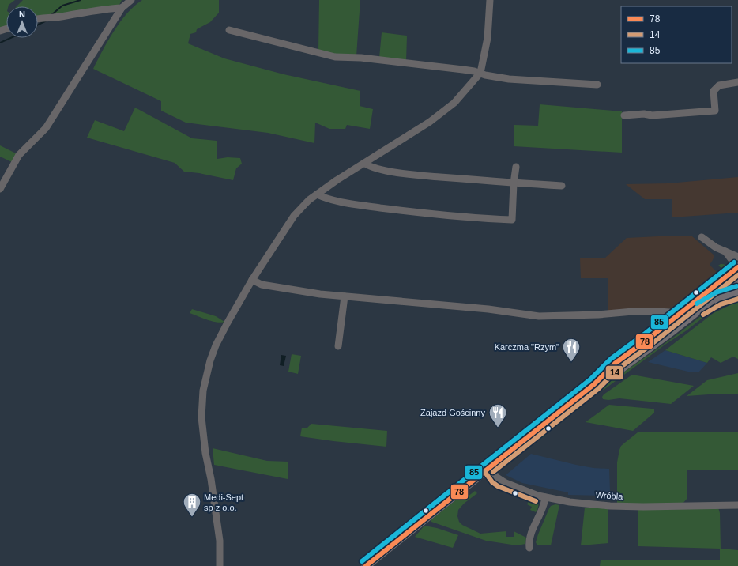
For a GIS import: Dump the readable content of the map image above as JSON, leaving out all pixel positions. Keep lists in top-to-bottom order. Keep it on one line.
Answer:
{"streets":{"street":["Wróbla"]},"places":{"restaurant":["Karczma \"Rzym\"","Zajazd Gościnny"],"building":["Medi-Sept sp z o.o."]},"lines":["transit line 85","transit line 78","transit line 14"],"legend":["78","14","85"],"north":"top"}
